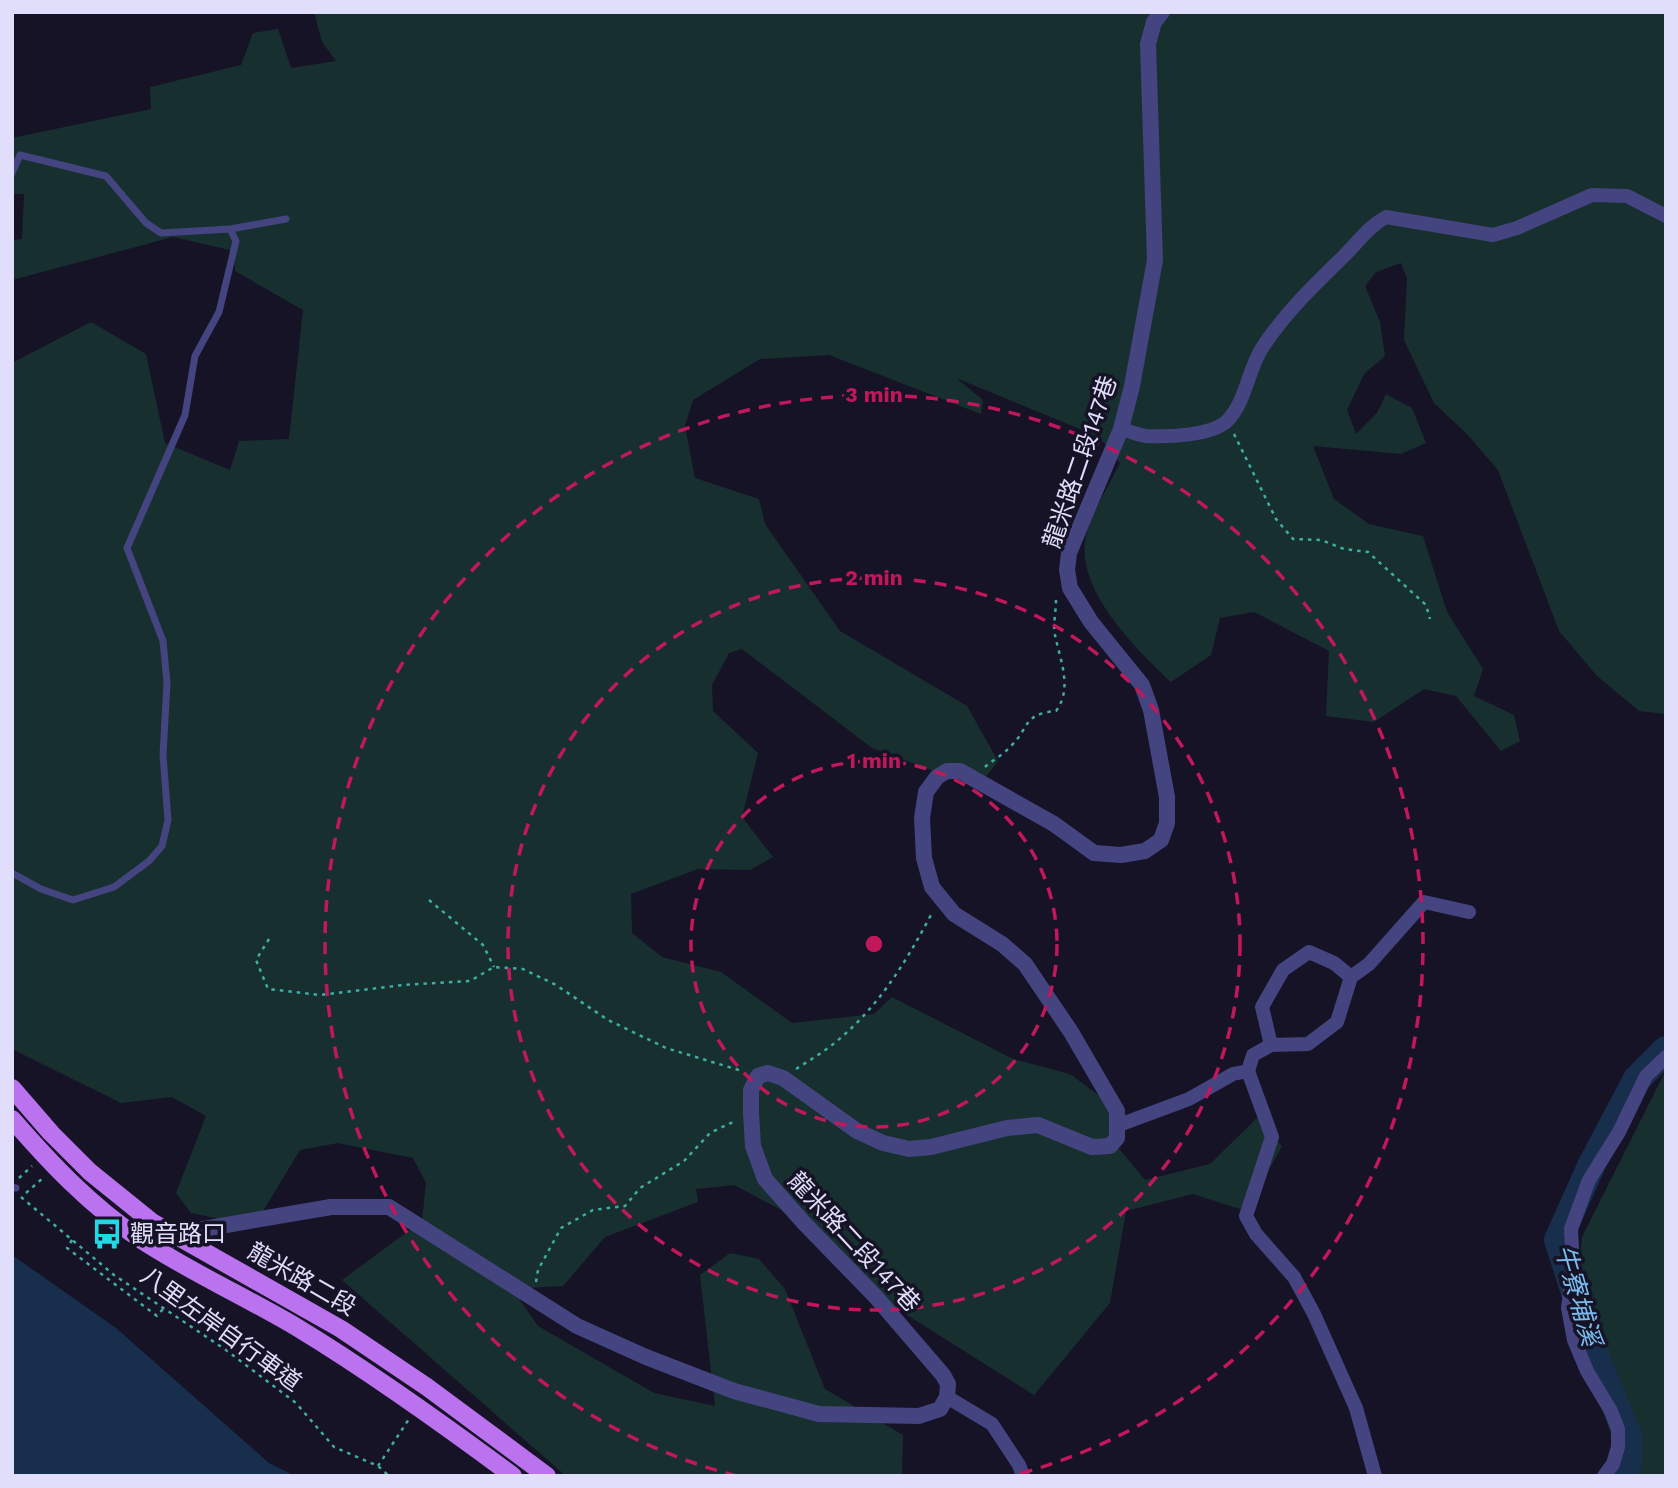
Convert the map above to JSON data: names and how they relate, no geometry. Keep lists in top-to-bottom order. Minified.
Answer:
{"streets":{"main road":["龍米路二段"],"street":["龍米路二段147巷"],"path":["八里左岸自行車道"]},"water":["牛寮埔溪"],"places":{"bus stop":["觀音路口"]},"rings":["3 min","2 min","1 min"]}
